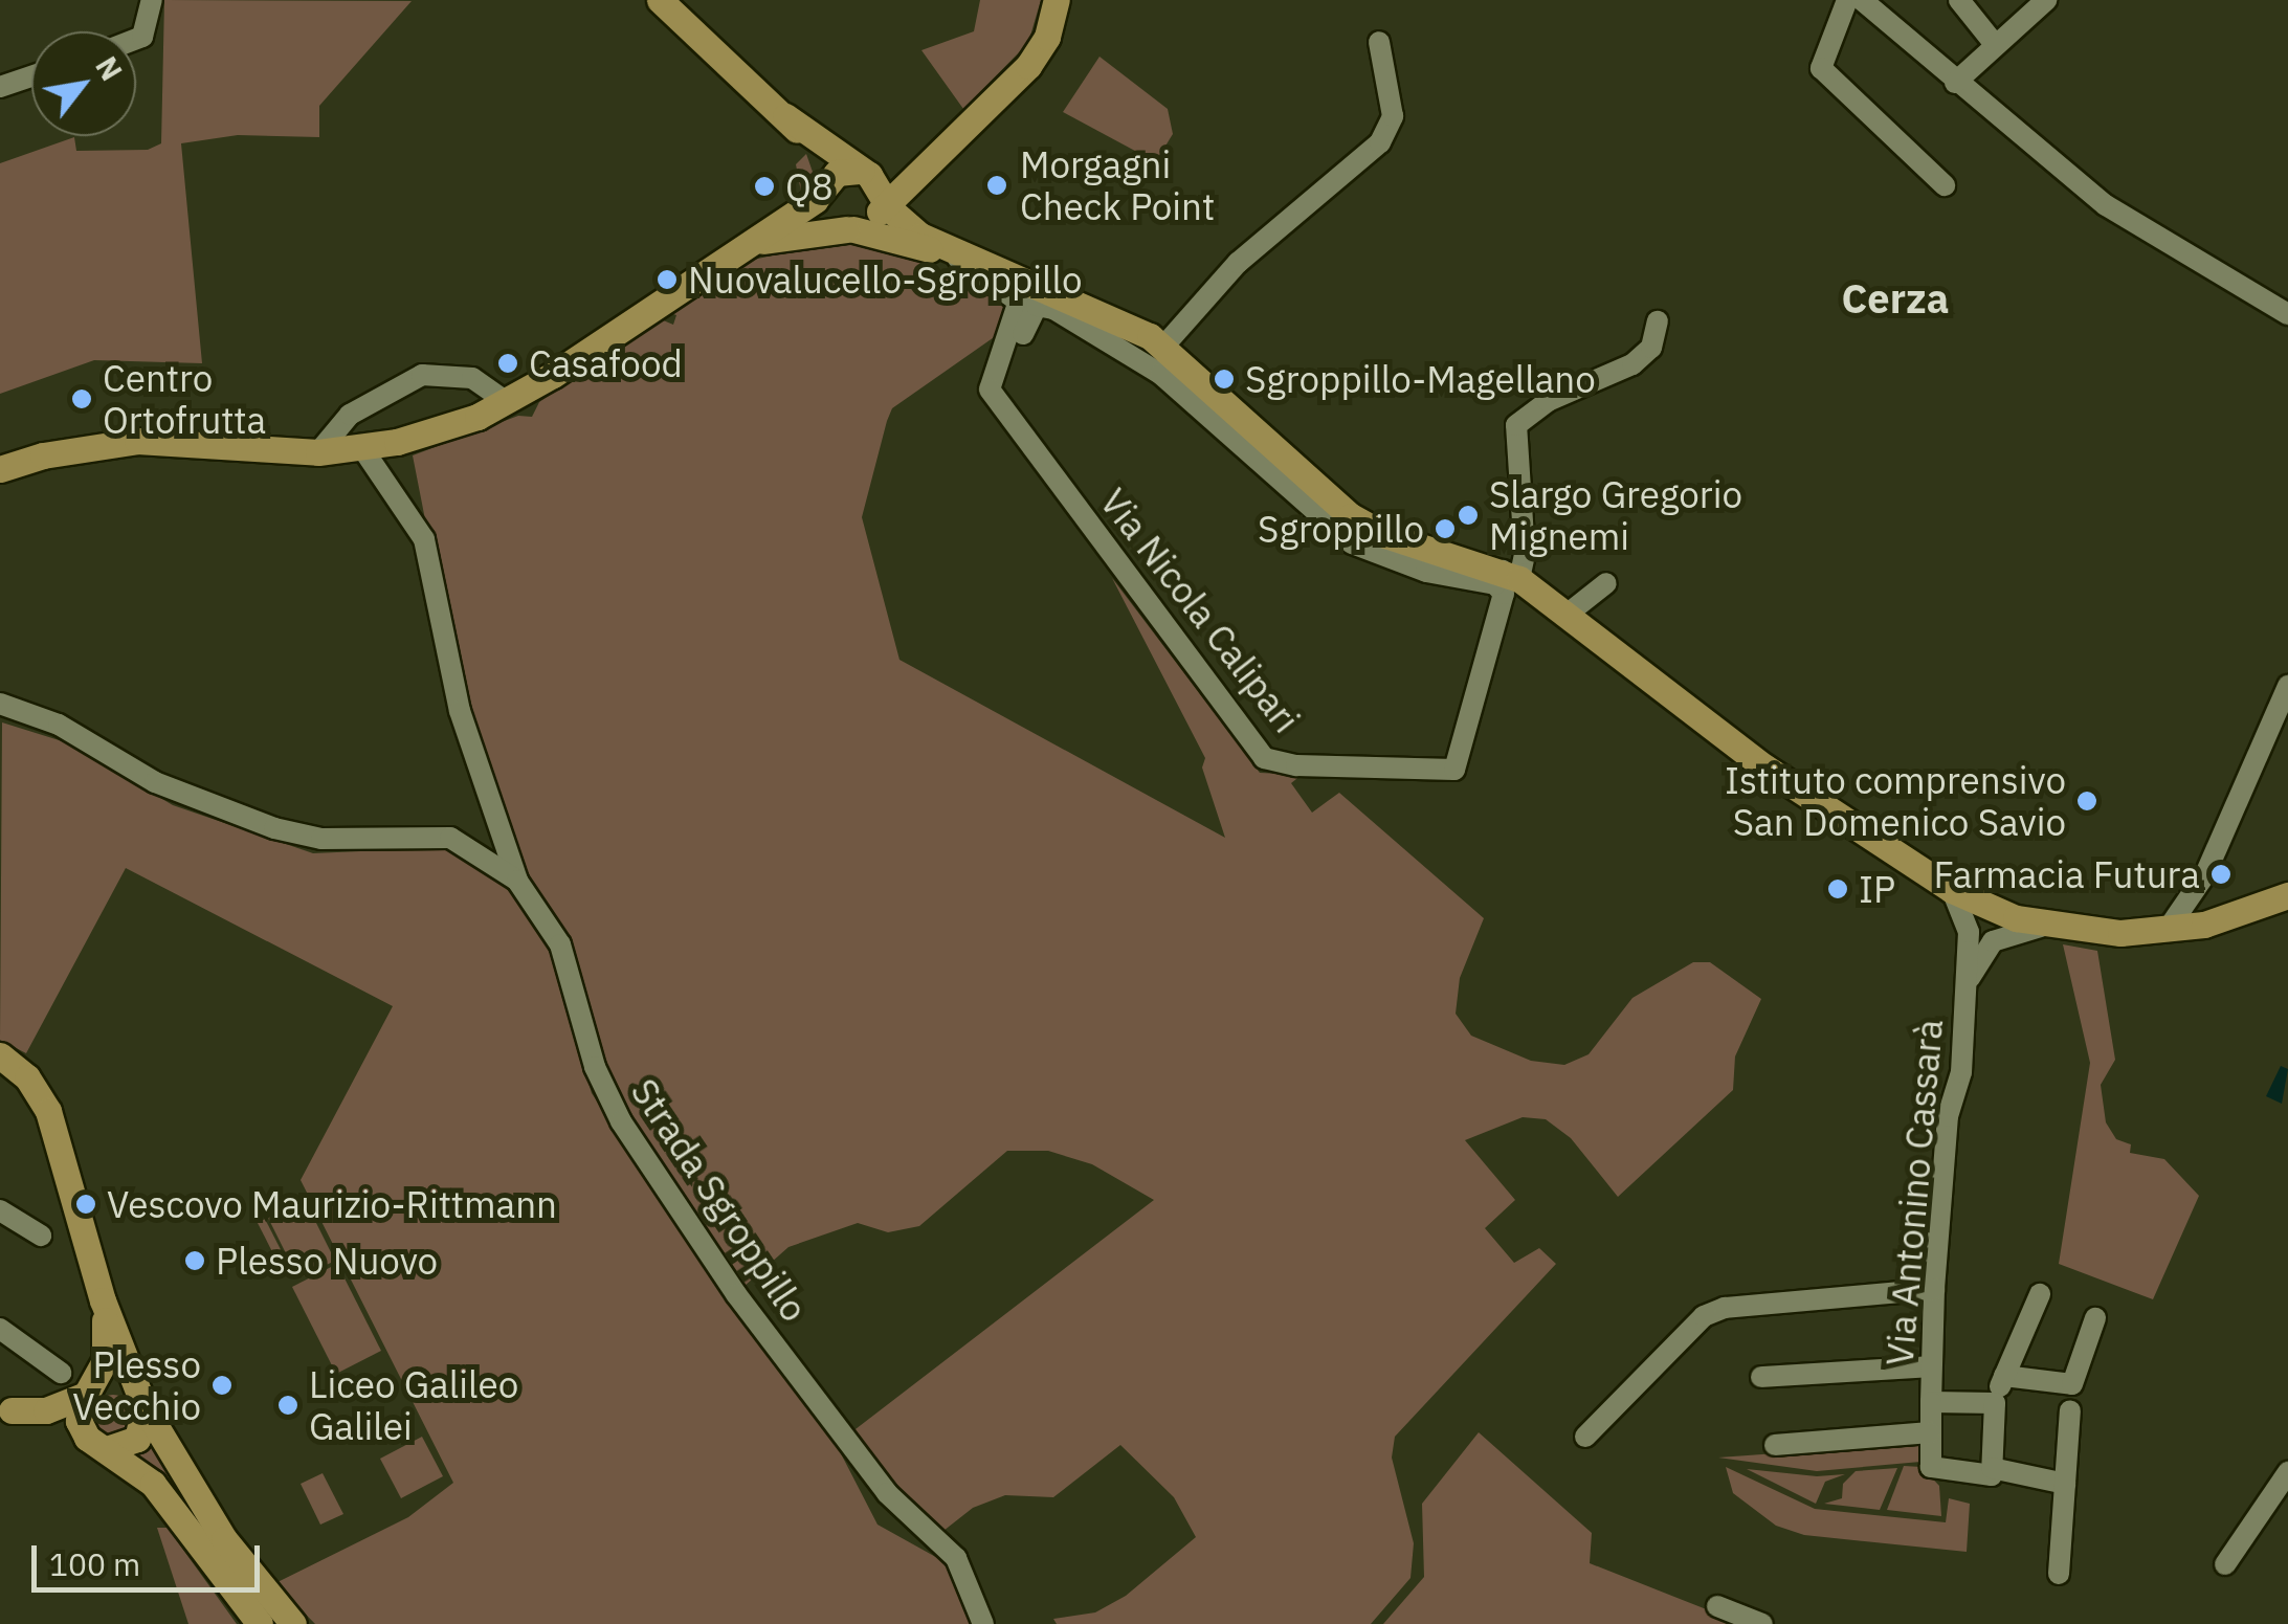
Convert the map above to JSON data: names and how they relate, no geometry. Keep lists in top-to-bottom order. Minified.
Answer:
{"streets":{"street":["Via Nicola Calipari","Via Antonino Cassarà","Strada Sgroppillo"]},"districts":["Cerza"],"places":["Morgagni Check Point","Q8","Nuovalucello-Sgroppillo","Casafood","Sgroppillo-Magellano","Centro Ortofrutta","Slargo Gregorio Mignemi","Sgroppillo","Istituto comprensivo San Domenico Savio","Farmacia Futura","IP","Vescovo Maurizio-Rittmann","Plesso Nuovo","Plesso Vecchio","Liceo Galileo Galilei"],"scale_bar":"100 m","north":"top right"}
